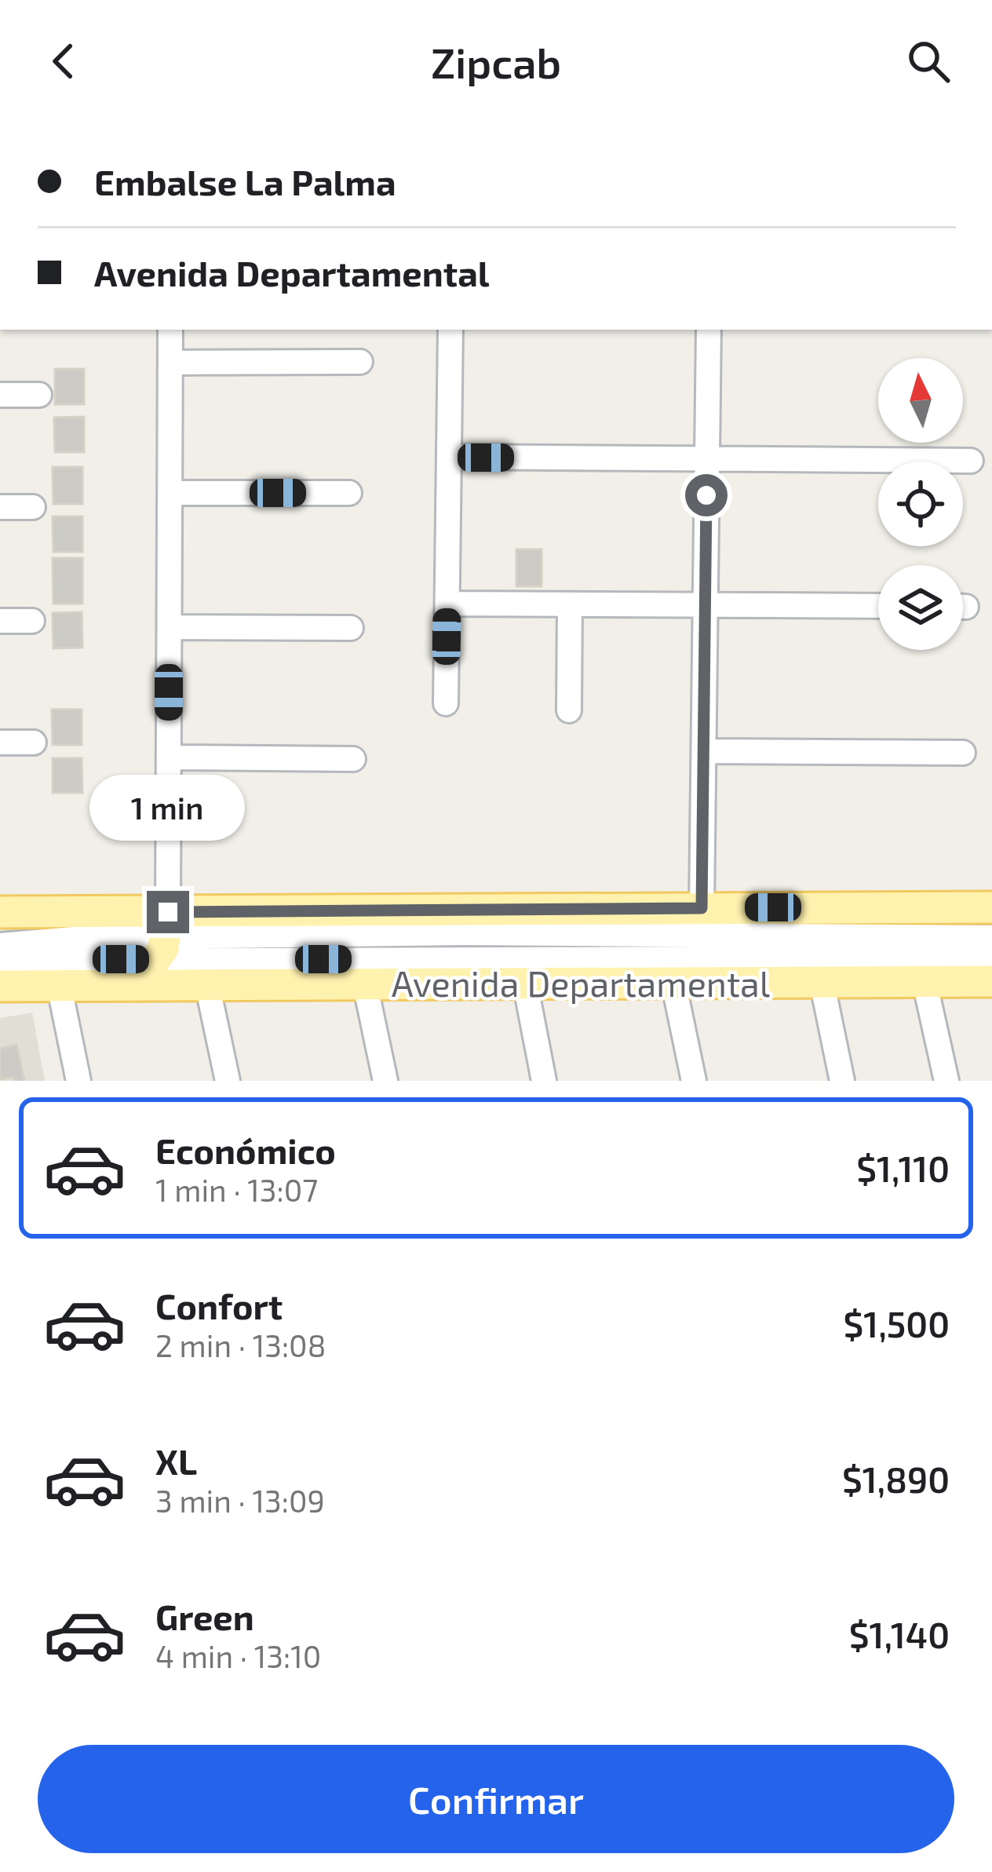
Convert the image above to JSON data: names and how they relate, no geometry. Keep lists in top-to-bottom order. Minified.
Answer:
{"streets":{"main road":["Avenida Departamental"]},"north":"top","page":{"header":"Zipcab","banner":["Embalse La Palma","Avenida Departamental"],"bubble":"1 min","list":[{"name":"Económico","note":"1 min · 13:07","value":"$1,110"},{"name":"Confort","note":"2 min · 13:08","value":"$1,500"},{"name":"XL","note":"3 min · 13:09","value":"$1,890"},{"name":"Green","note":"4 min · 13:10","value":"$1,140"}],"buttons":"Confirmar"}}
